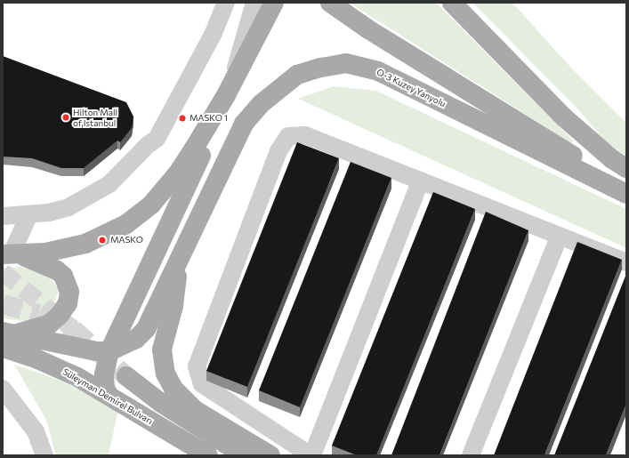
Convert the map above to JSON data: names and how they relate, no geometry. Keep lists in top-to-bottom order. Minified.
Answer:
{"streets":{"main road":["O-3 Kuzey Yanyolu","Süleyman Demirel Bulvarı"]},"places":["Hilton Mall of Istanbul","MASKO 1","MASKO"]}
